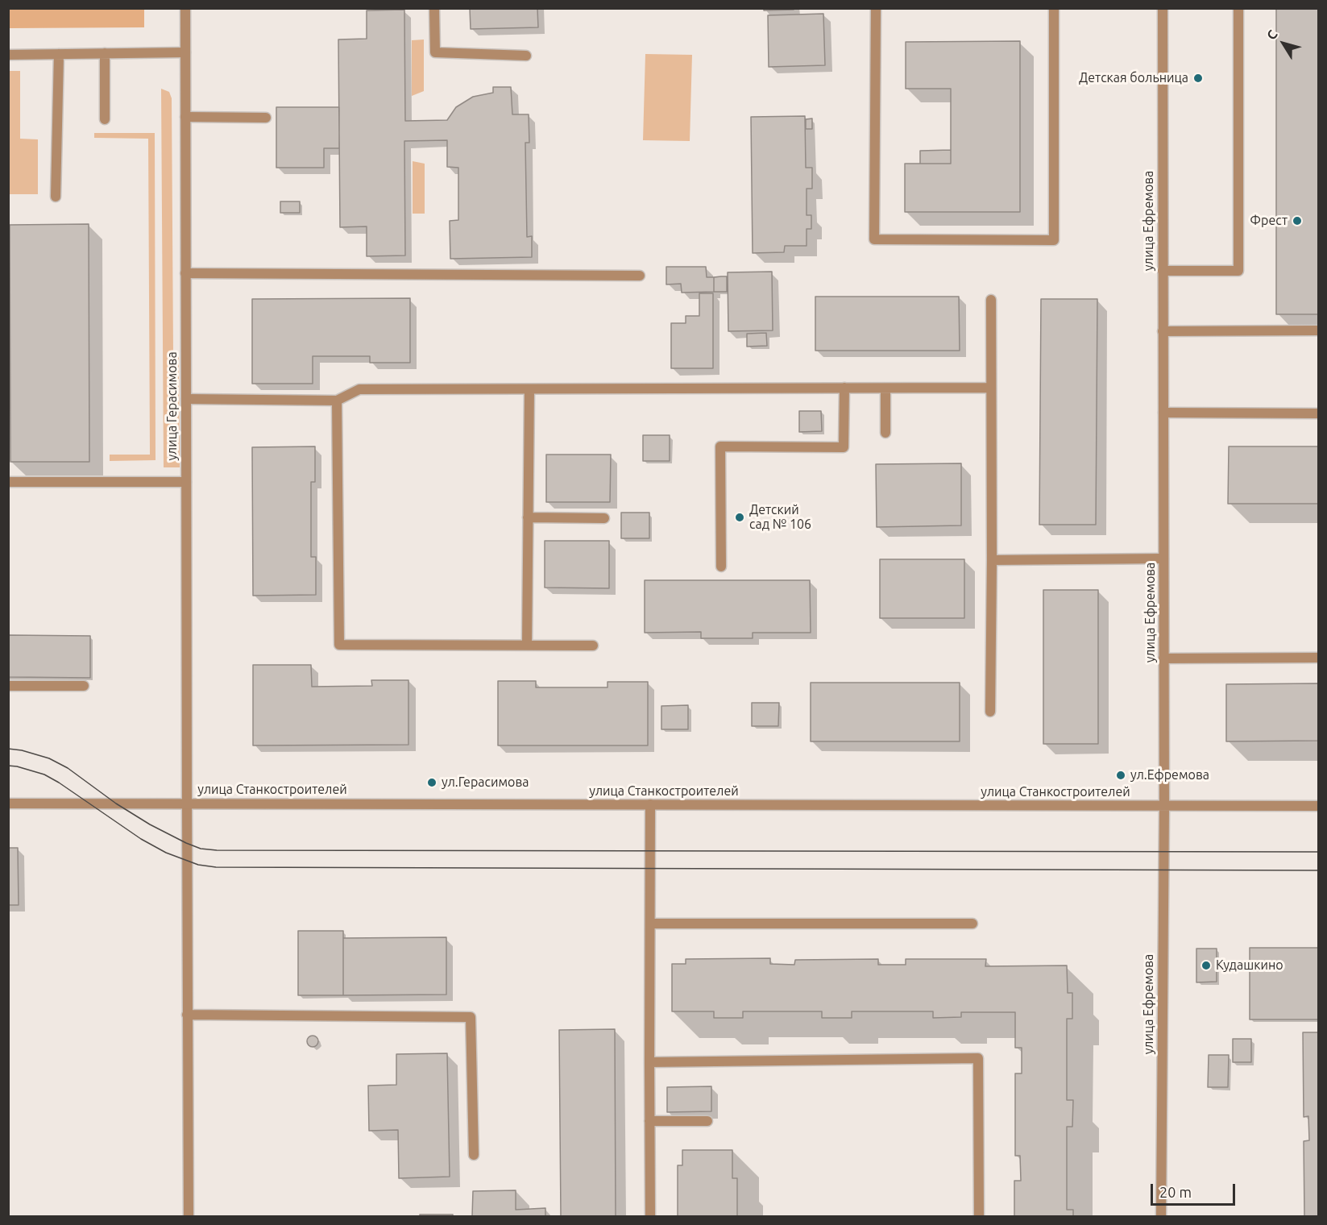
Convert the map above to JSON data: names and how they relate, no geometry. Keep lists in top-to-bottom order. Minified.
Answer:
{"streets":{"street":["улица Ефремова","улица Герасимова","улица Станкостроителей"]},"crossings":[["улица Ефремова","улица Станкостроителей"],["улица Герасимова","улица Станкостроителей"]],"places":["Детская больница","Фрест","Детский сад № 106","ул.Ефремова","ул.Герасимова","Кудашкино"],"scale_bar":"20 m","north":"top left"}
